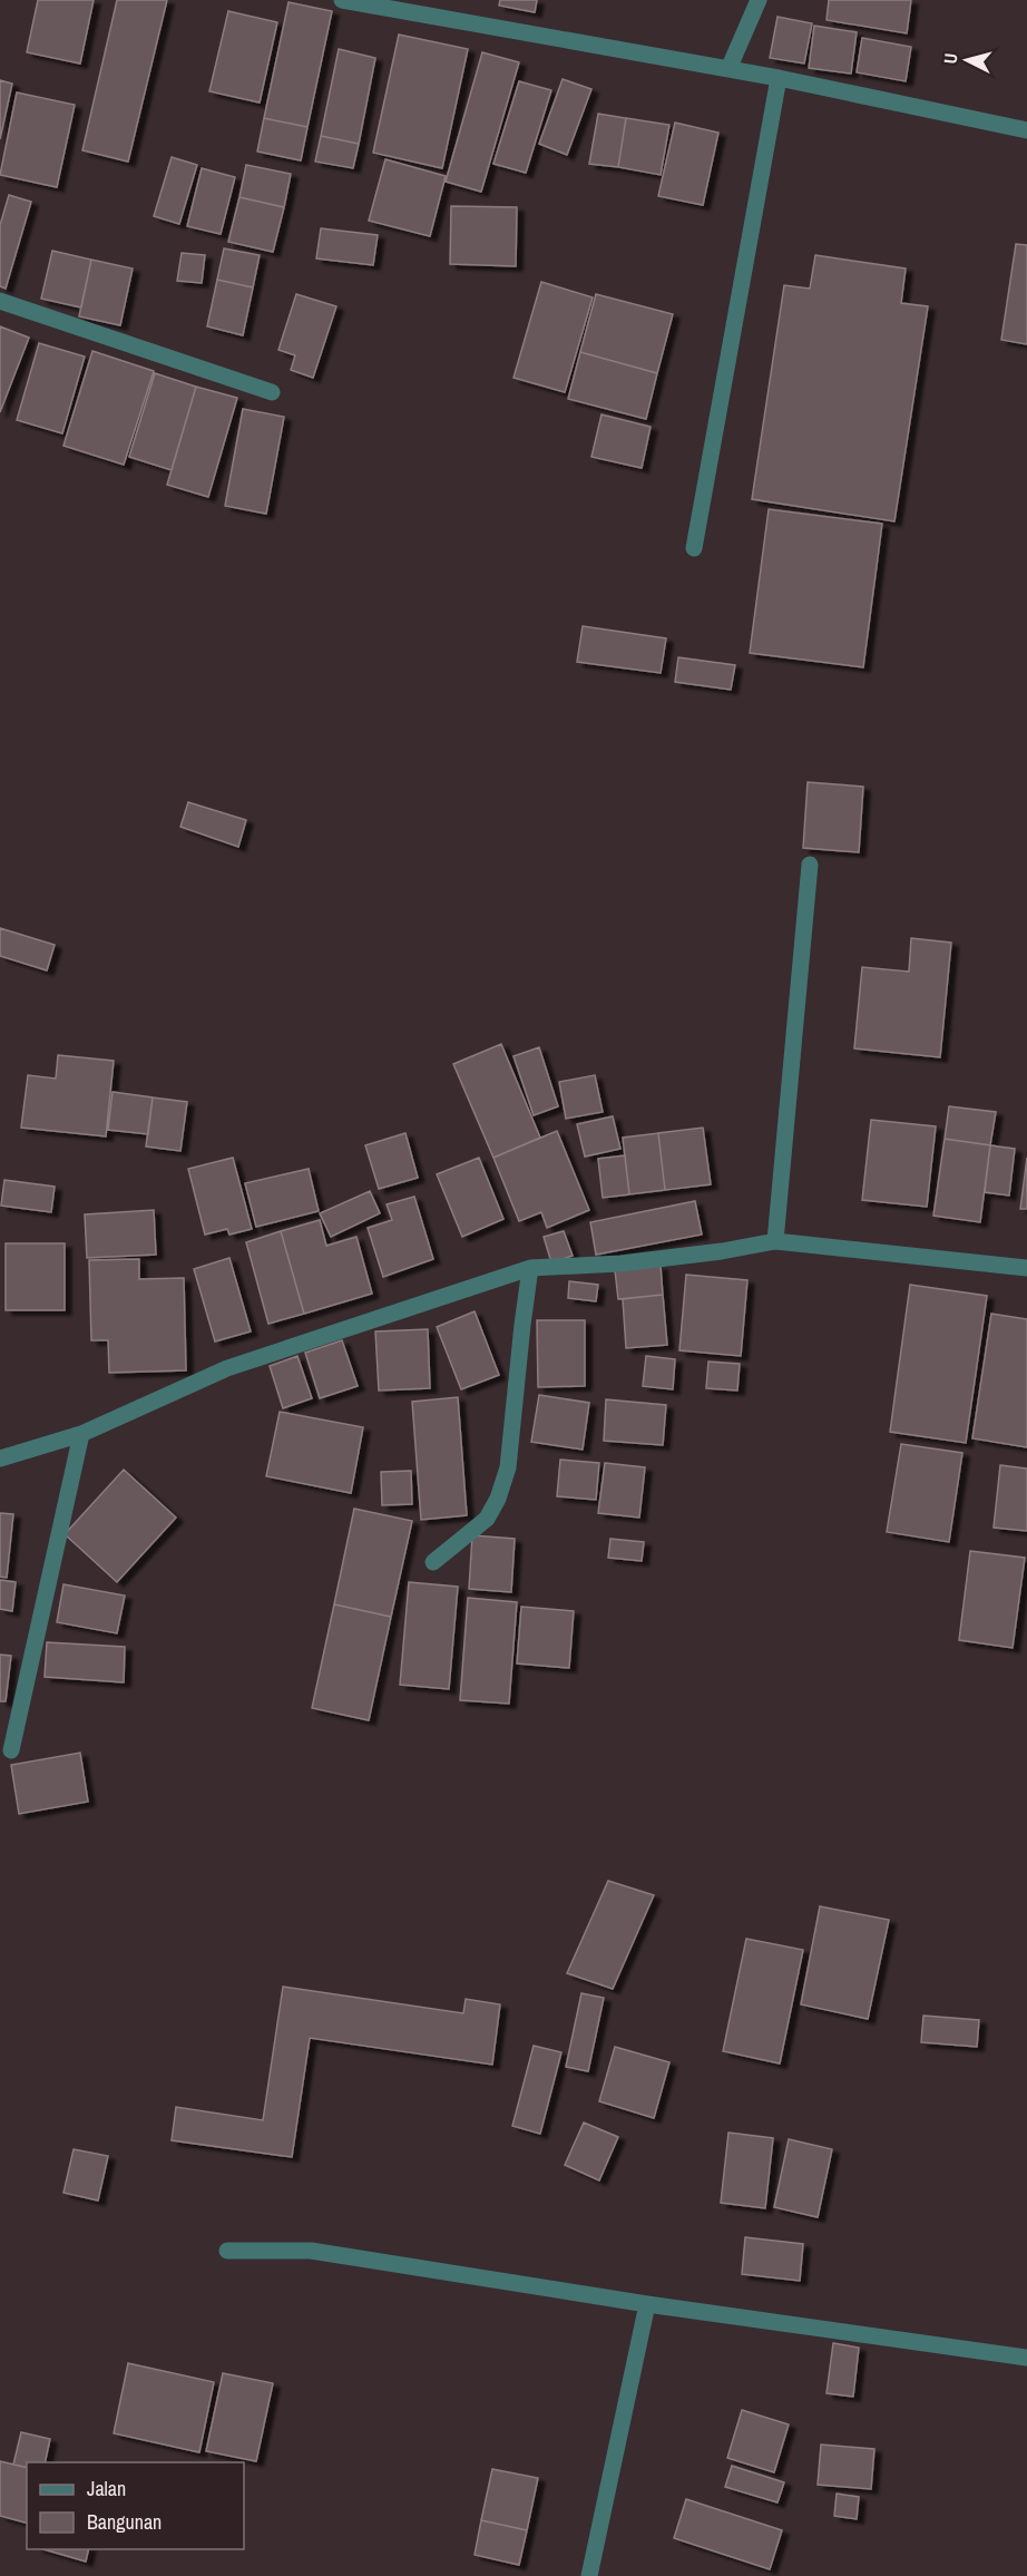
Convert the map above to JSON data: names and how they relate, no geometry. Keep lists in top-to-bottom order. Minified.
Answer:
{"legend":["Jalan","Bangunan"],"north":"left"}
